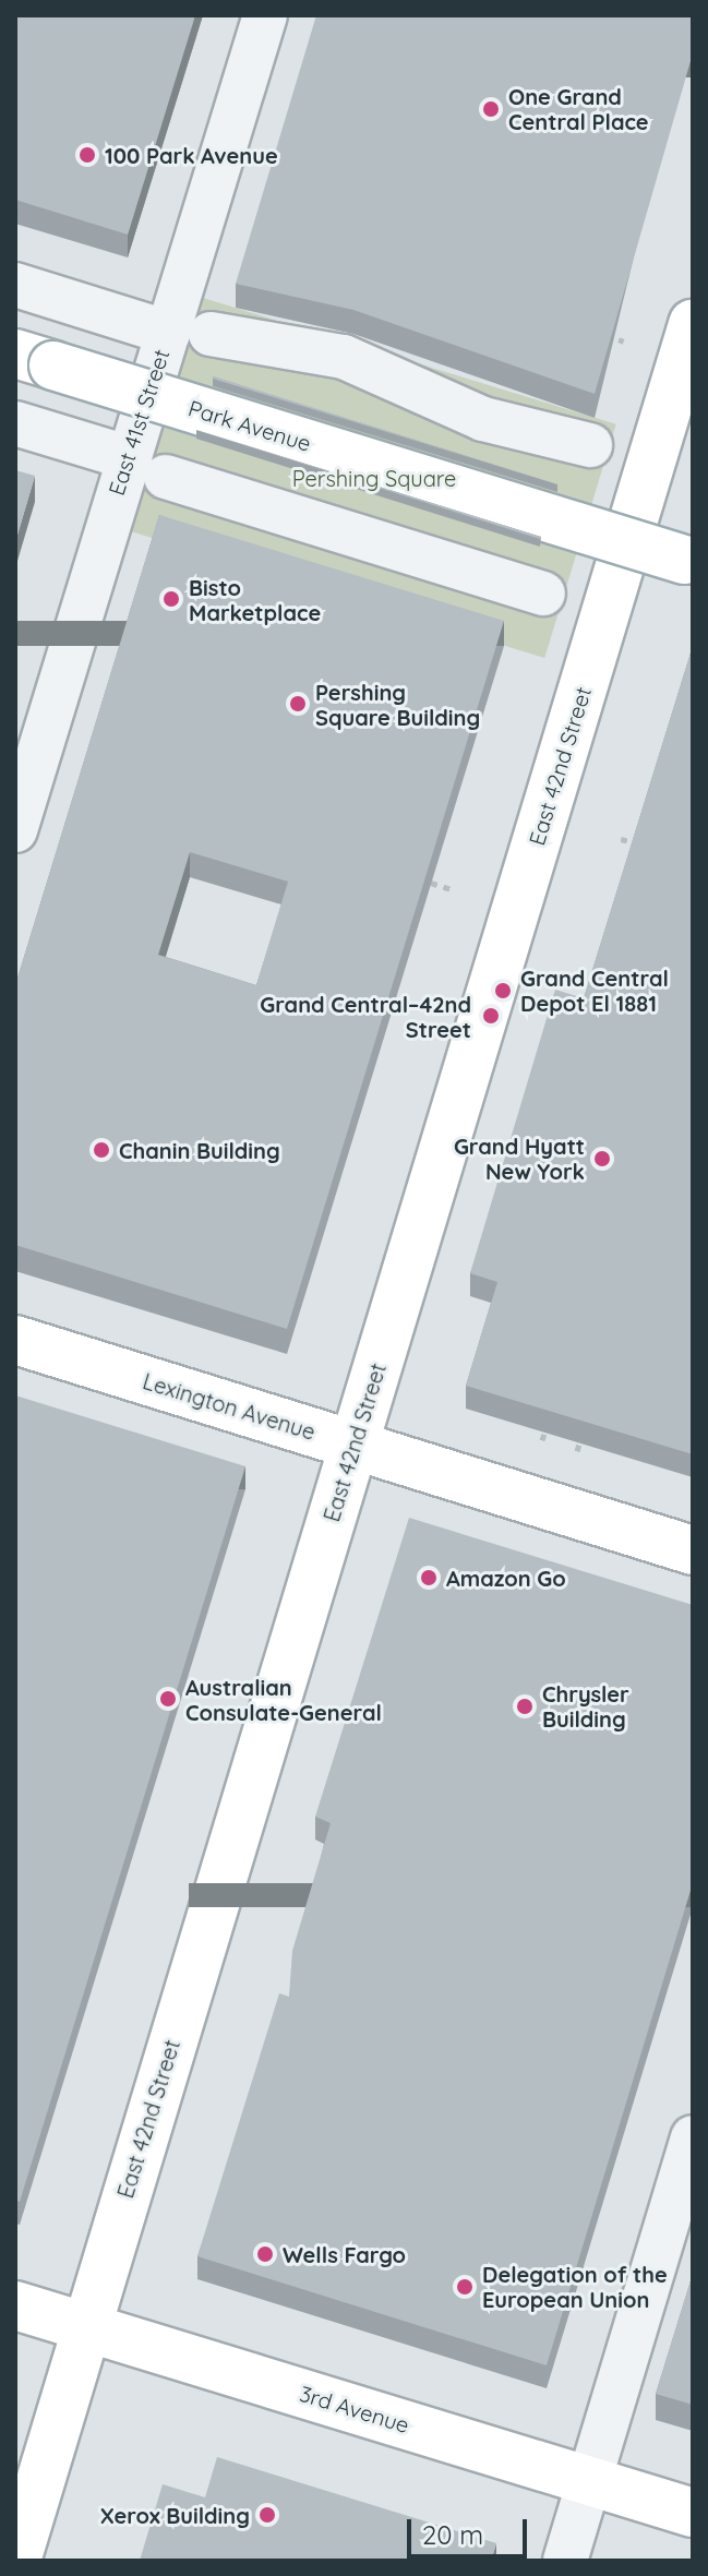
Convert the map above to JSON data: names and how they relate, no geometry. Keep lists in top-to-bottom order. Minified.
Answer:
{"streets":{"main road":["Park Avenue","East 42nd Street","Lexington Avenue","3rd Avenue"],"street":["East 41st Street"]},"crossings":[["East 42nd Street","Lexington Avenue"],["East 42nd Street","3rd Avenue"]],"parks":["Pershing Square"],"places":["One Grand Central Place","100 Park Avenue","Bisto Marketplace","Pershing Square Building","Grand Central Depot El 1881","Grand Central–42nd Street","Chanin Building","Grand Hyatt New York","Amazon Go","Australian Consulate-General","Chrysler Building","Wells Fargo","Delegation of the European Union","Xerox Building"],"scale_bar":"20 m"}
